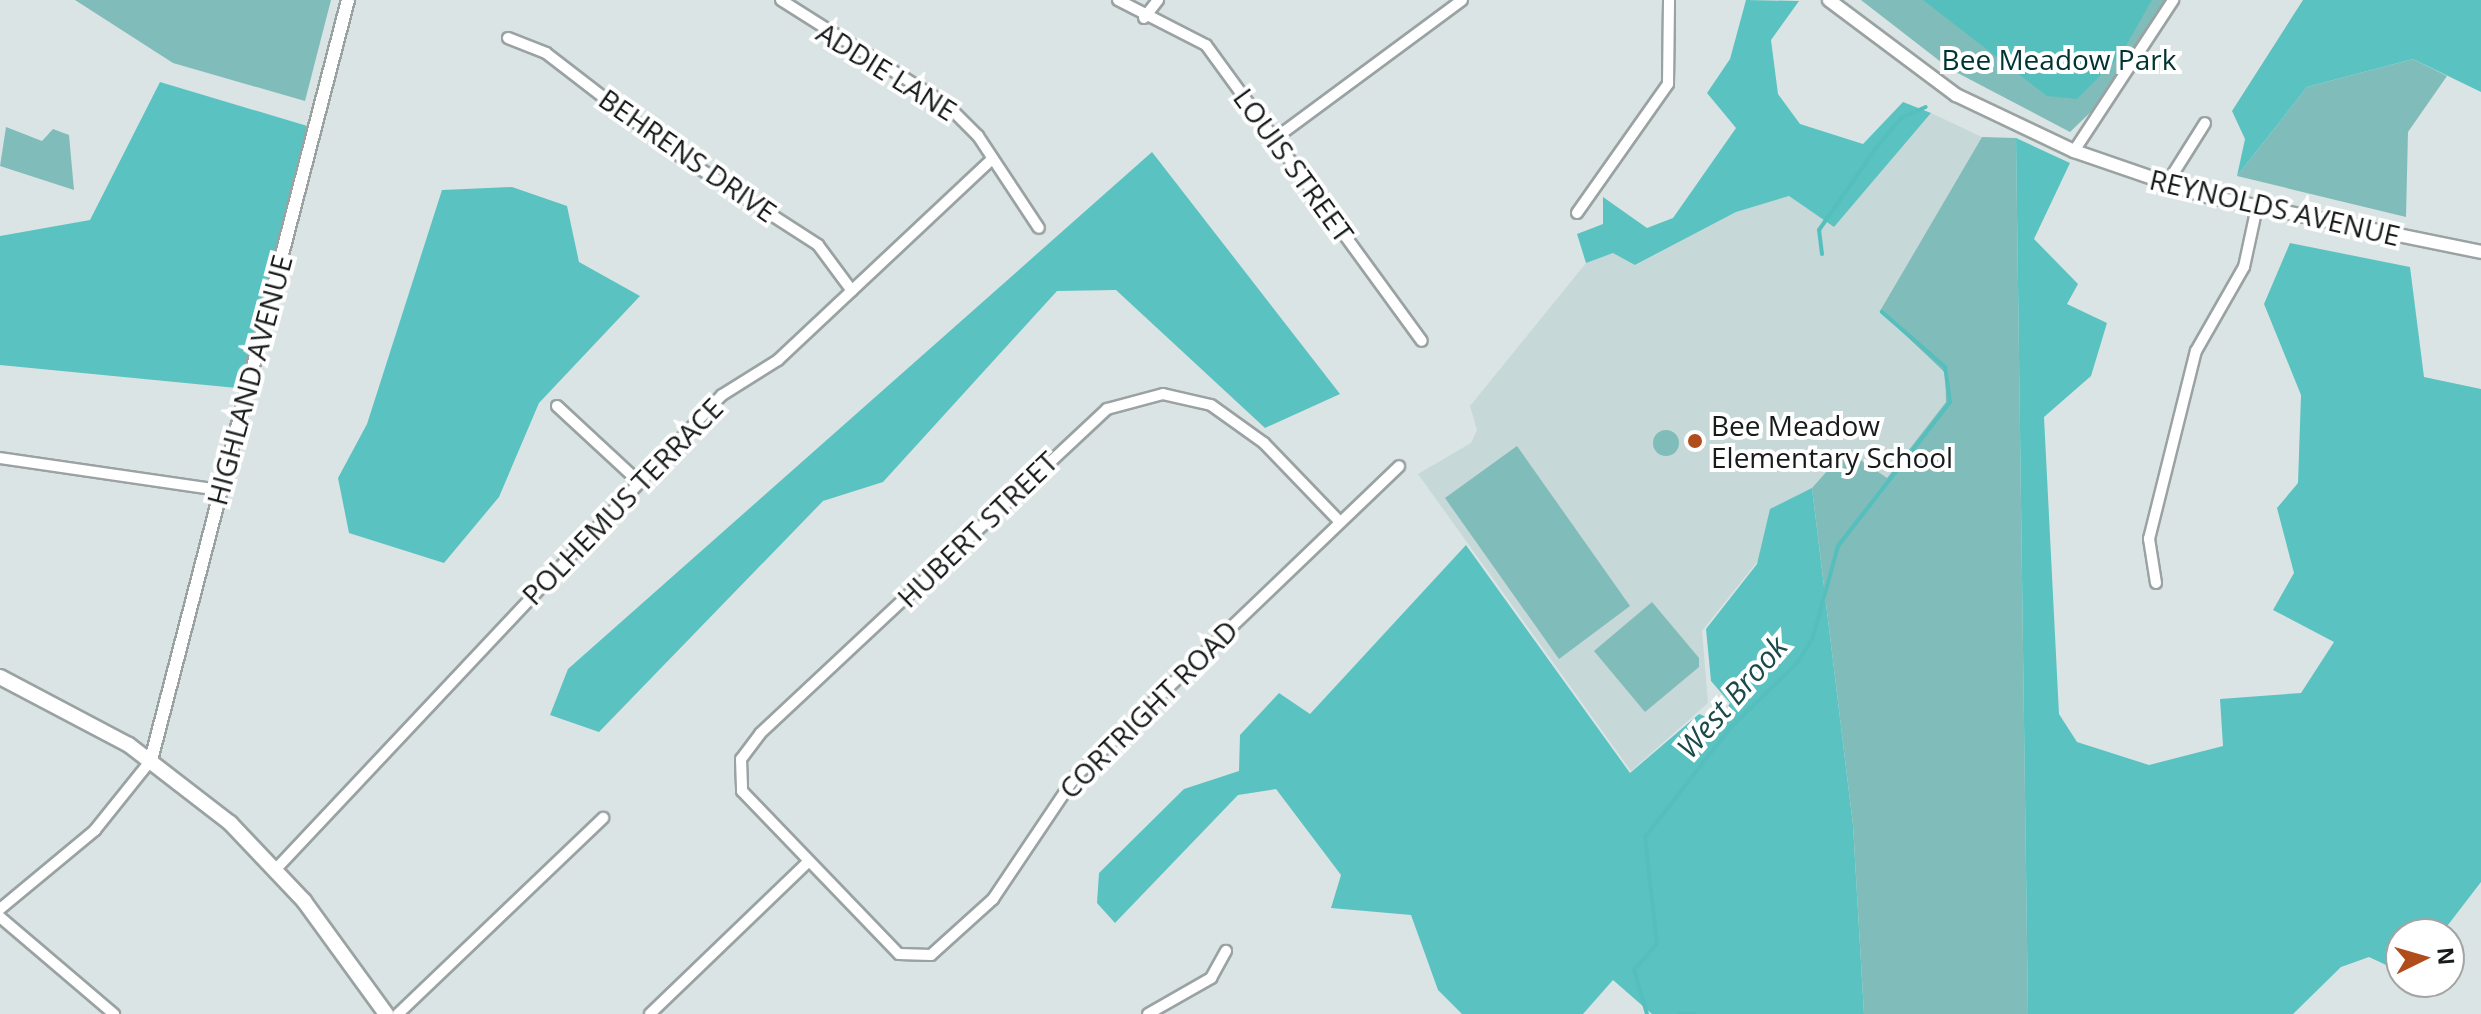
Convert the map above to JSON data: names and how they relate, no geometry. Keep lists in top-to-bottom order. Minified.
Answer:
{"streets":{"street":["ADDIE LANE","BEHRENS DRIVE","LOUIS STREET","REYNOLDS AVENUE","HIGHLAND AVENUE","POLHEMUS TERRACE","HUBERT STREET","CORTRIGHT ROAD"]},"crossings":[["ADDIE LANE","POLHEMUS TERRACE"],["BEHRENS DRIVE","POLHEMUS TERRACE"],["HUBERT STREET","CORTRIGHT ROAD"]],"water":["West Brook"],"parks":["Bee Meadow Park"],"places":["Bee Meadow Elementary School"],"north":"right"}
